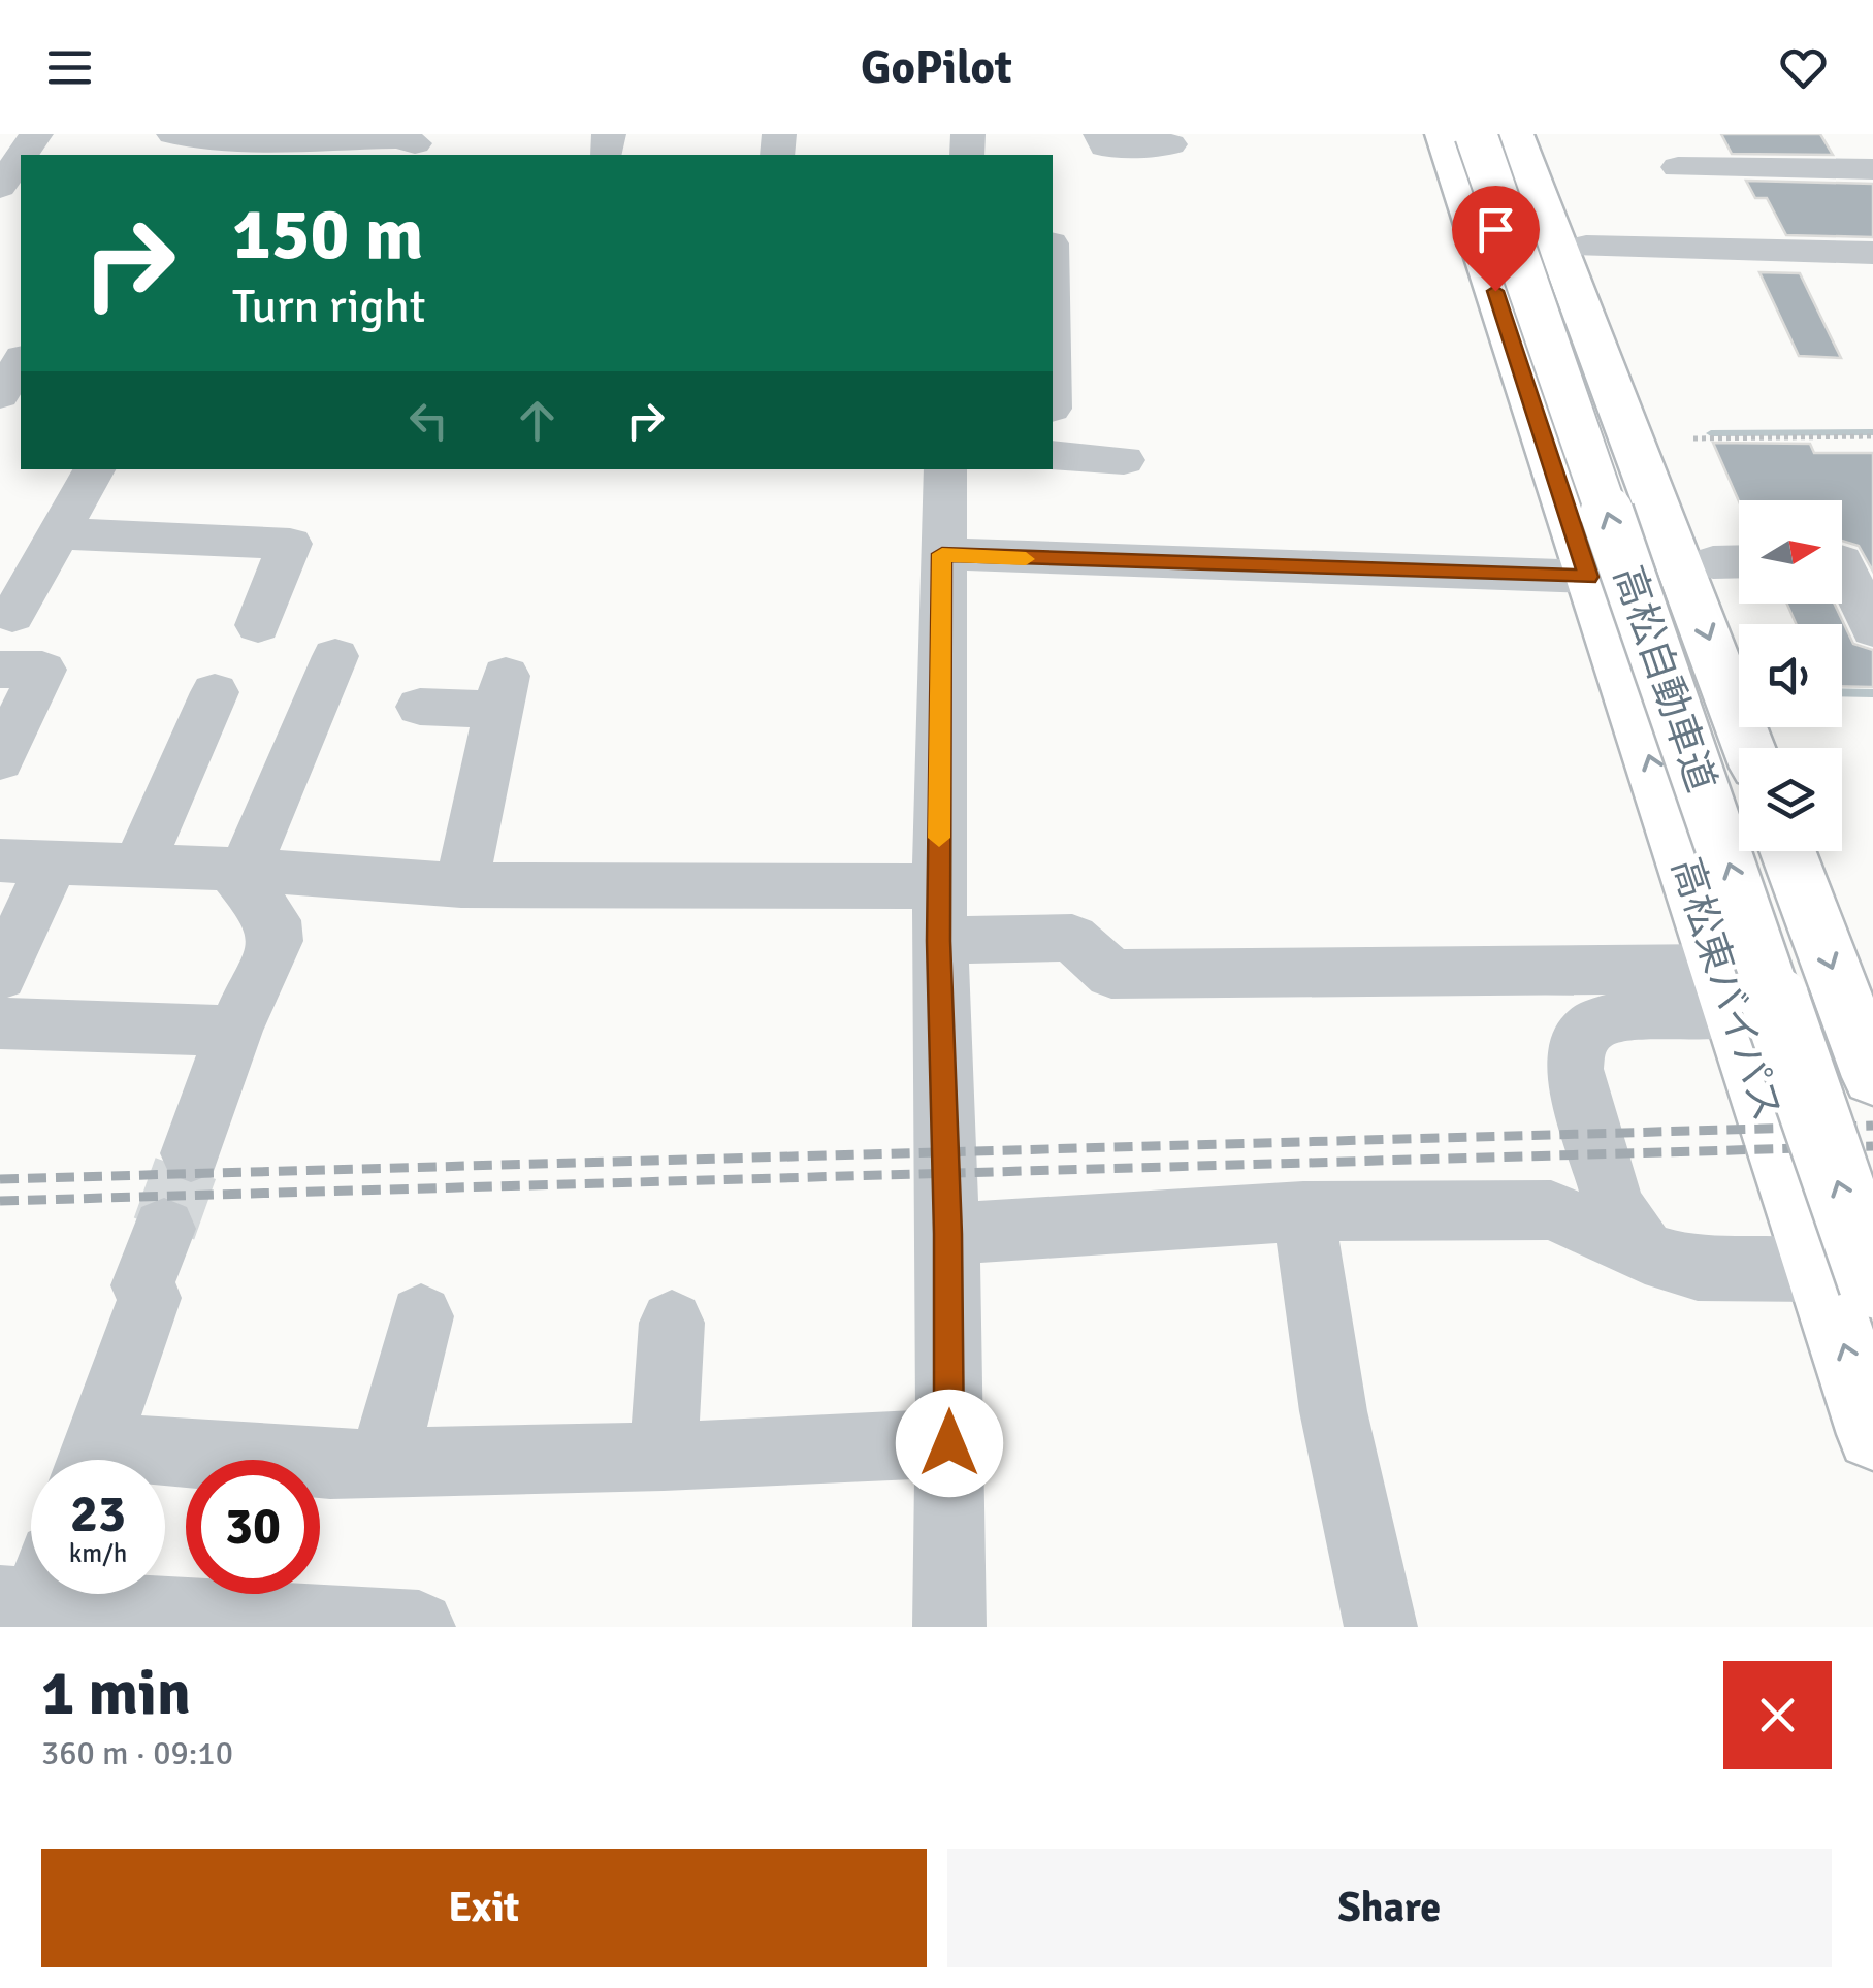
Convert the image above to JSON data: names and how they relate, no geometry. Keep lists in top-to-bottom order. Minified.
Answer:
{"streets":{"highway":["高松自動車道","高松東バイパス"]},"crossings":[["高松自動車道","高松東バイパス"]],"north":"right","page":{"header":"GoPilot","turn":["150 m","Turn right"],"speed":"23 km/h","limit":"30","heading":["1 min","360 m · 09:10"],"buttons":["Exit","Share"]}}
